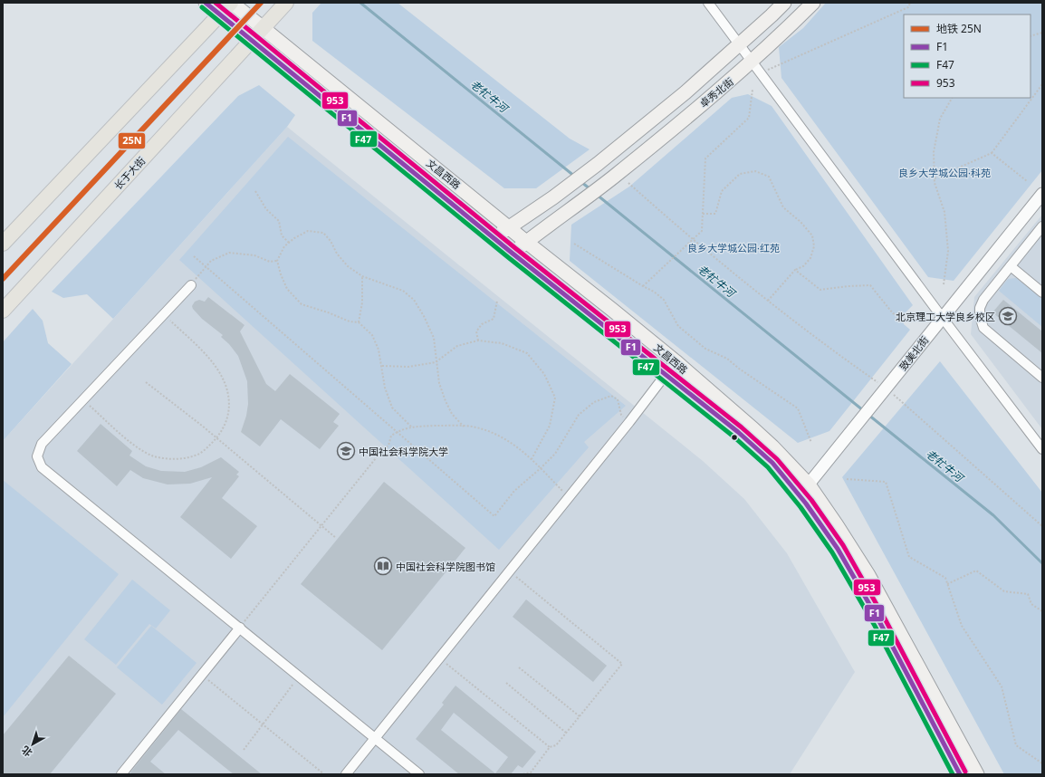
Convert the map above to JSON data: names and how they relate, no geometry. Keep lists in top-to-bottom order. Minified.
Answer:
{"streets":{"main road":["卓秀北街","长于大街","文昌西路"],"street":["致美北街"]},"crossings":[["卓秀北街","文昌西路"],["长于大街","文昌西路"],["文昌西路","致美北街"]],"water":["老牤牛河"],"parks":["良乡大学城公园·科苑","良乡大学城公园·红苑"],"places":{"school or university":["北京理工大学良乡校区","中国社会科学院大学"],"library":["中国社会科学院图书馆"]},"lines":["metro line 25N","transit line F1","transit line 953","transit line F47"],"legend":["地铁 25N","F1","F47","953"],"north":"bottom left"}
